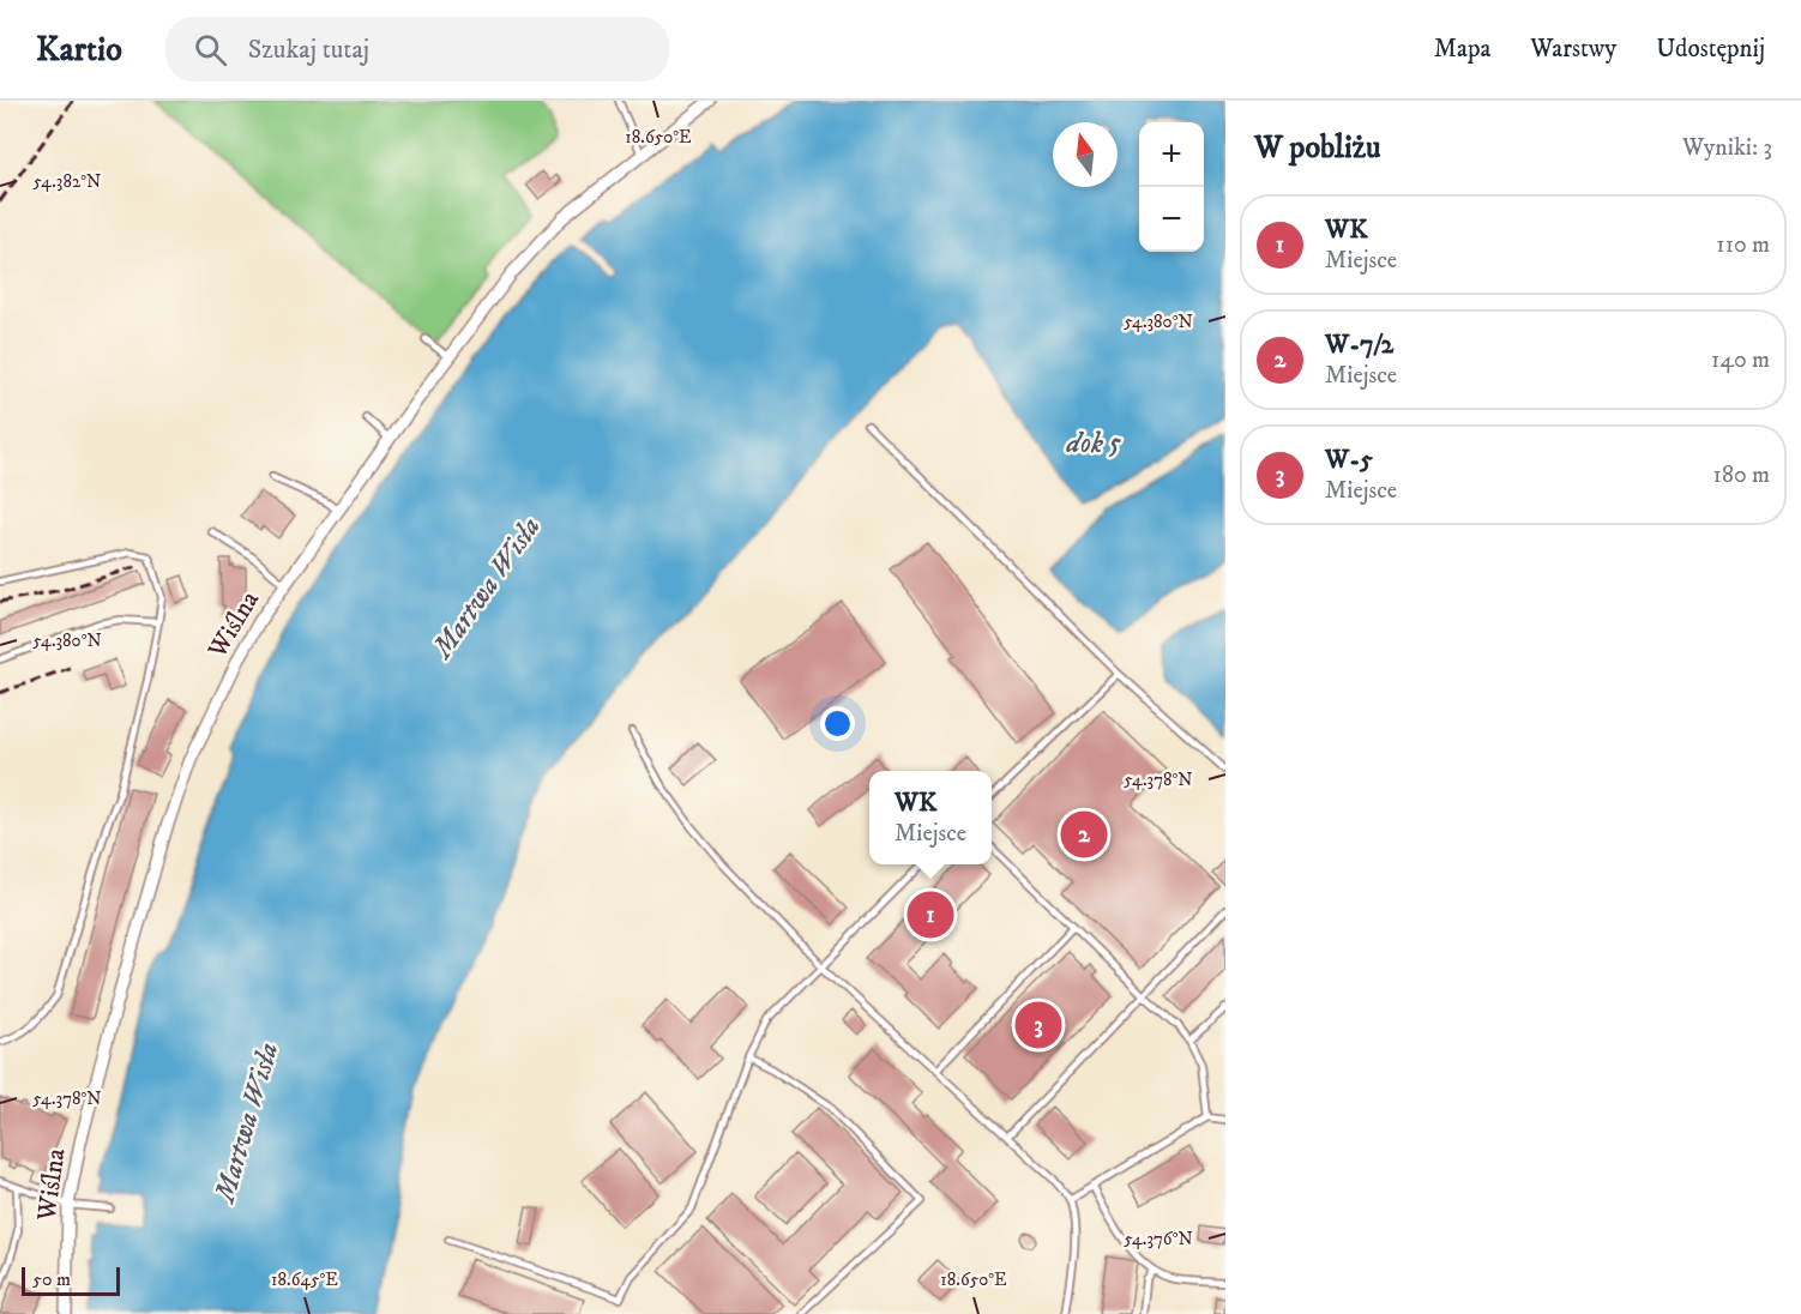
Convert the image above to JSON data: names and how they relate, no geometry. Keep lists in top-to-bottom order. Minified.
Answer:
{"streets":{"street":["Wiślna"]},"water":["dok 5","Martwa Wisła"],"scale_bar":"50 m","north":"top","page":{"header":"Kartio","search":"Szukaj tutaj","nav":["Mapa","Warstwy","Udostępnij"],"heading":["W pobliżu","Wyniki: 3"],"map_buttons":["+","−"],"list":[{"mark":"1","name":"WK","note":"Miejsce","value":"110 m"},{"mark":"2","name":"W-7/2","note":"Miejsce","value":"140 m"},{"mark":"3","name":"W-5","note":"Miejsce","value":"180 m"}],"popup":["WK","Miejsce"],"pins":["2","1","3"],"scale":"50 m"},"coordinates":["18.650°E","54.382°N","54.380°N","54.378°N","54.376°N","18.645°E"]}
